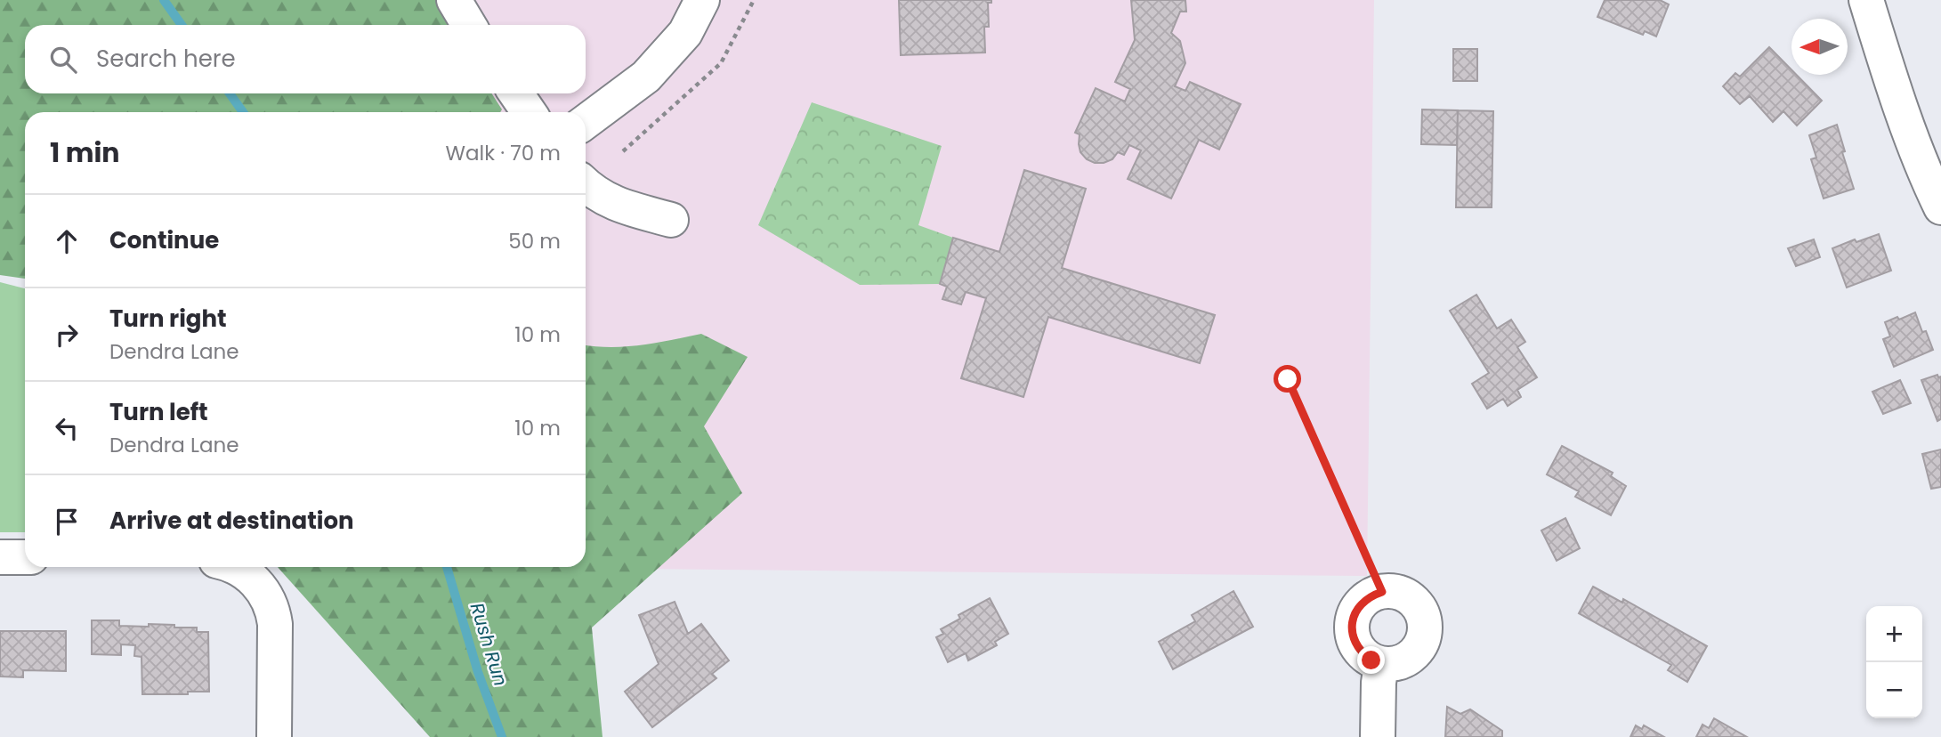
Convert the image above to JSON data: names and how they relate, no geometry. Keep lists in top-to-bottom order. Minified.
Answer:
{"water":["Rush Run"],"north":"left","page":{"search":"Search here","heading":["1 min","Walk · 70 m"],"list":[["Continue","50 m"],["Turn right","Dendra Lane","10 m"],["Turn left","Dendra Lane","10 m"],"Arrive at destination"],"map_buttons":["+","−"]}}
